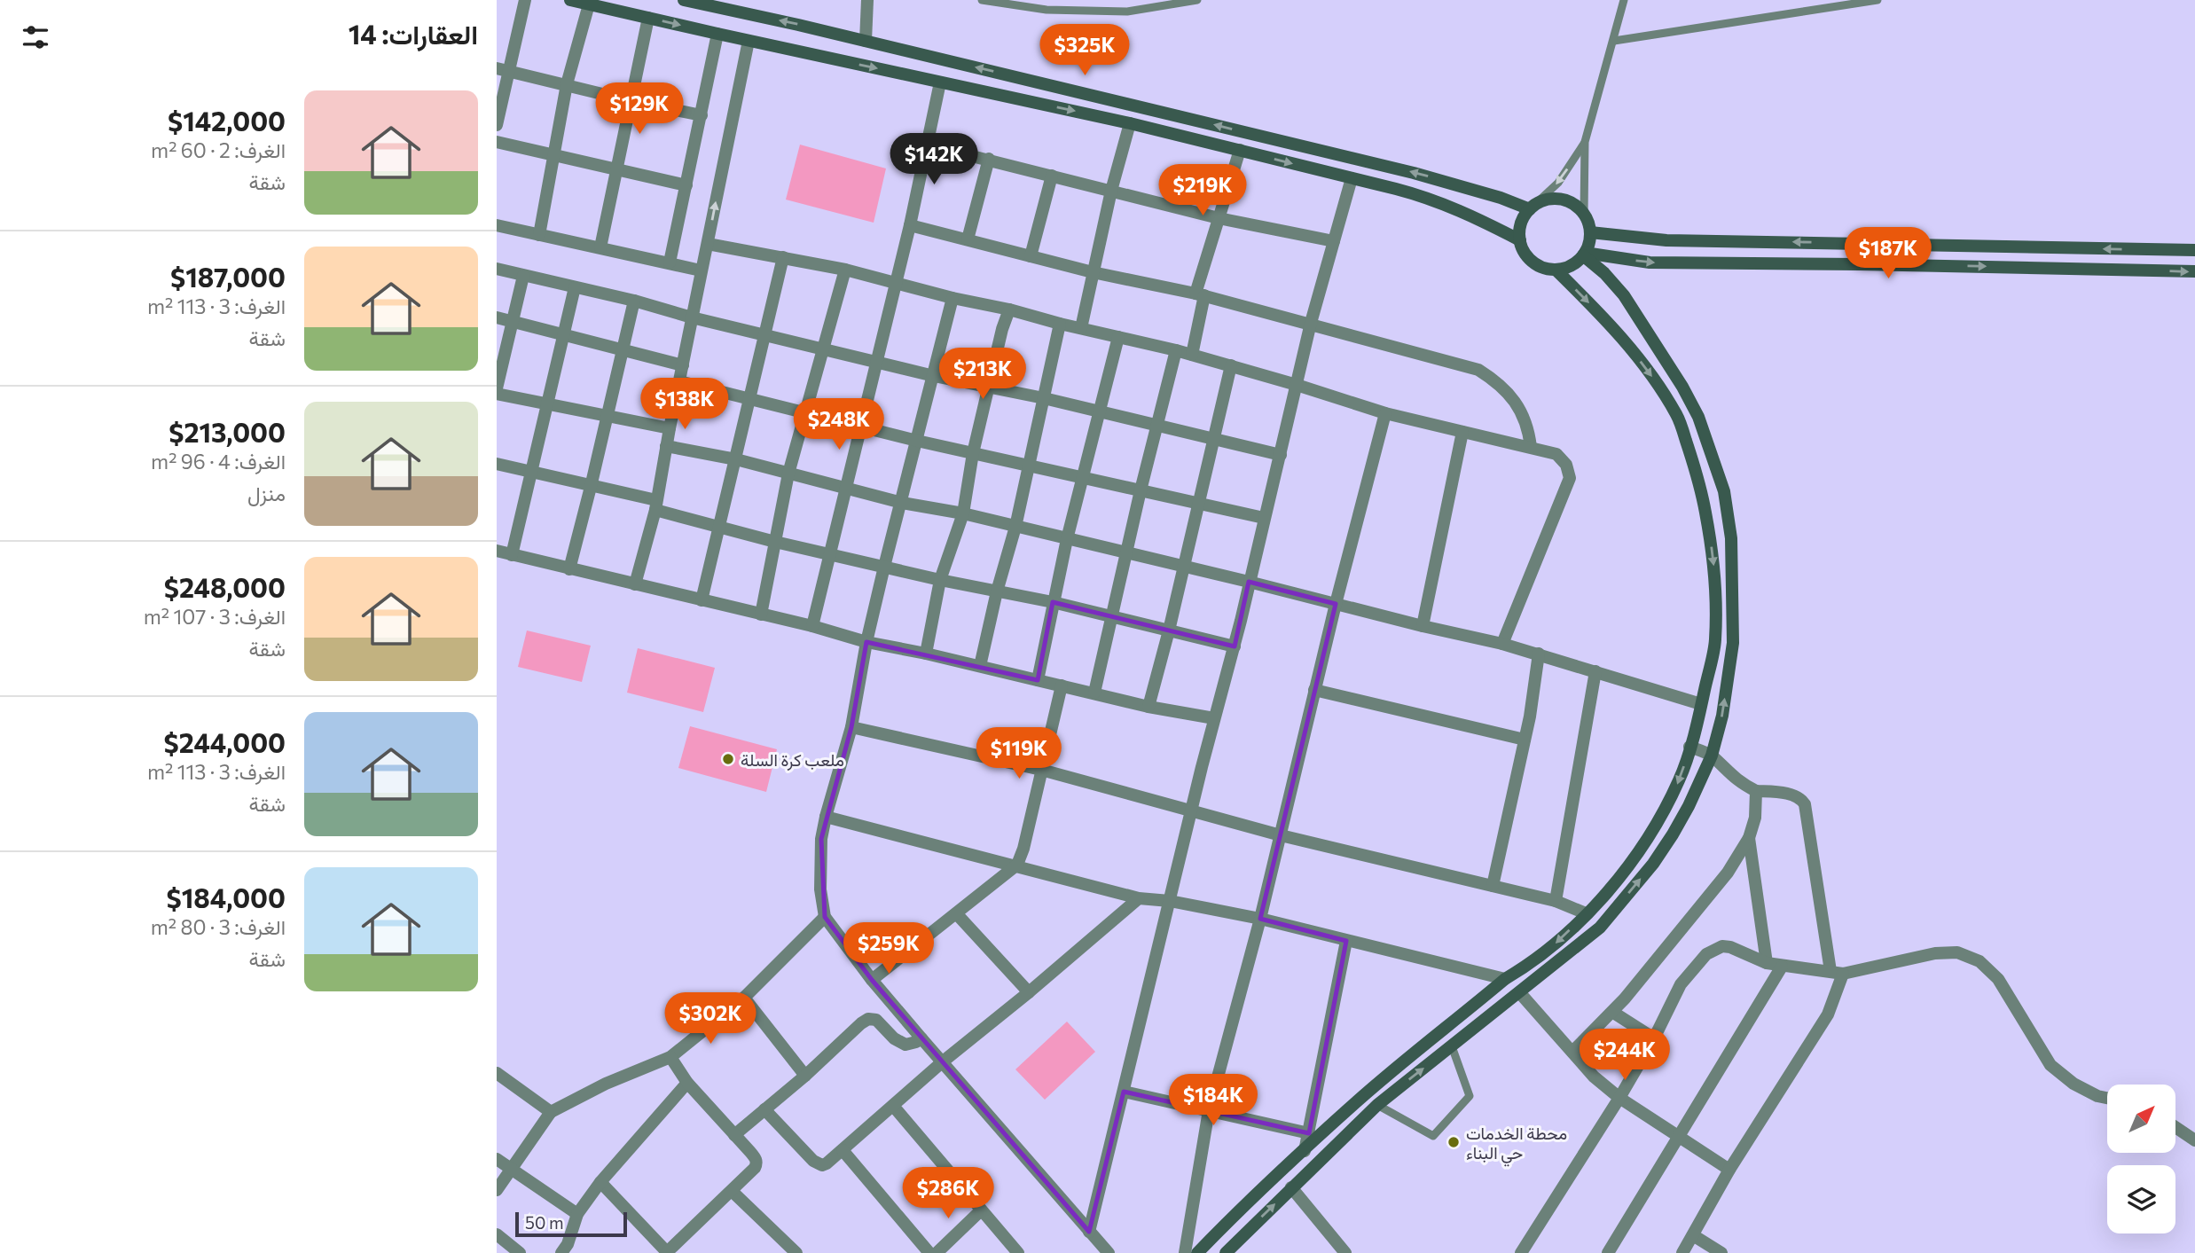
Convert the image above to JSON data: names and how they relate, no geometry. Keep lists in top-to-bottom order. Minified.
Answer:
{"places":["ملعب كرة السلة","محطة الخدمات حي البناء"],"scale_bar":"50 m","north":"top right","page":{"heading":"العقارات: 14","price":["$325K","$129K","$142K","$219K","$187K","$213K","$138K","$248K","$119K","$259K","$302K","$244K","$184K","$286K"],"list":[{"name":"$142,000","note":"الغرف: 2 · 60 m² · شقة"},{"name":"$187,000","note":"الغرف: 3 · 113 m² · شقة"},{"name":"$213,000","note":"الغرف: 4 · 96 m² · منزل"},{"name":"$248,000","note":"الغرف: 3 · 107 m² · شقة"},{"name":"$244,000","note":"الغرف: 3 · 113 m² · شقة"},{"name":"$184,000","note":"الغرف: 3 · 80 m² · شقة"}],"scale":"50 m"}}
